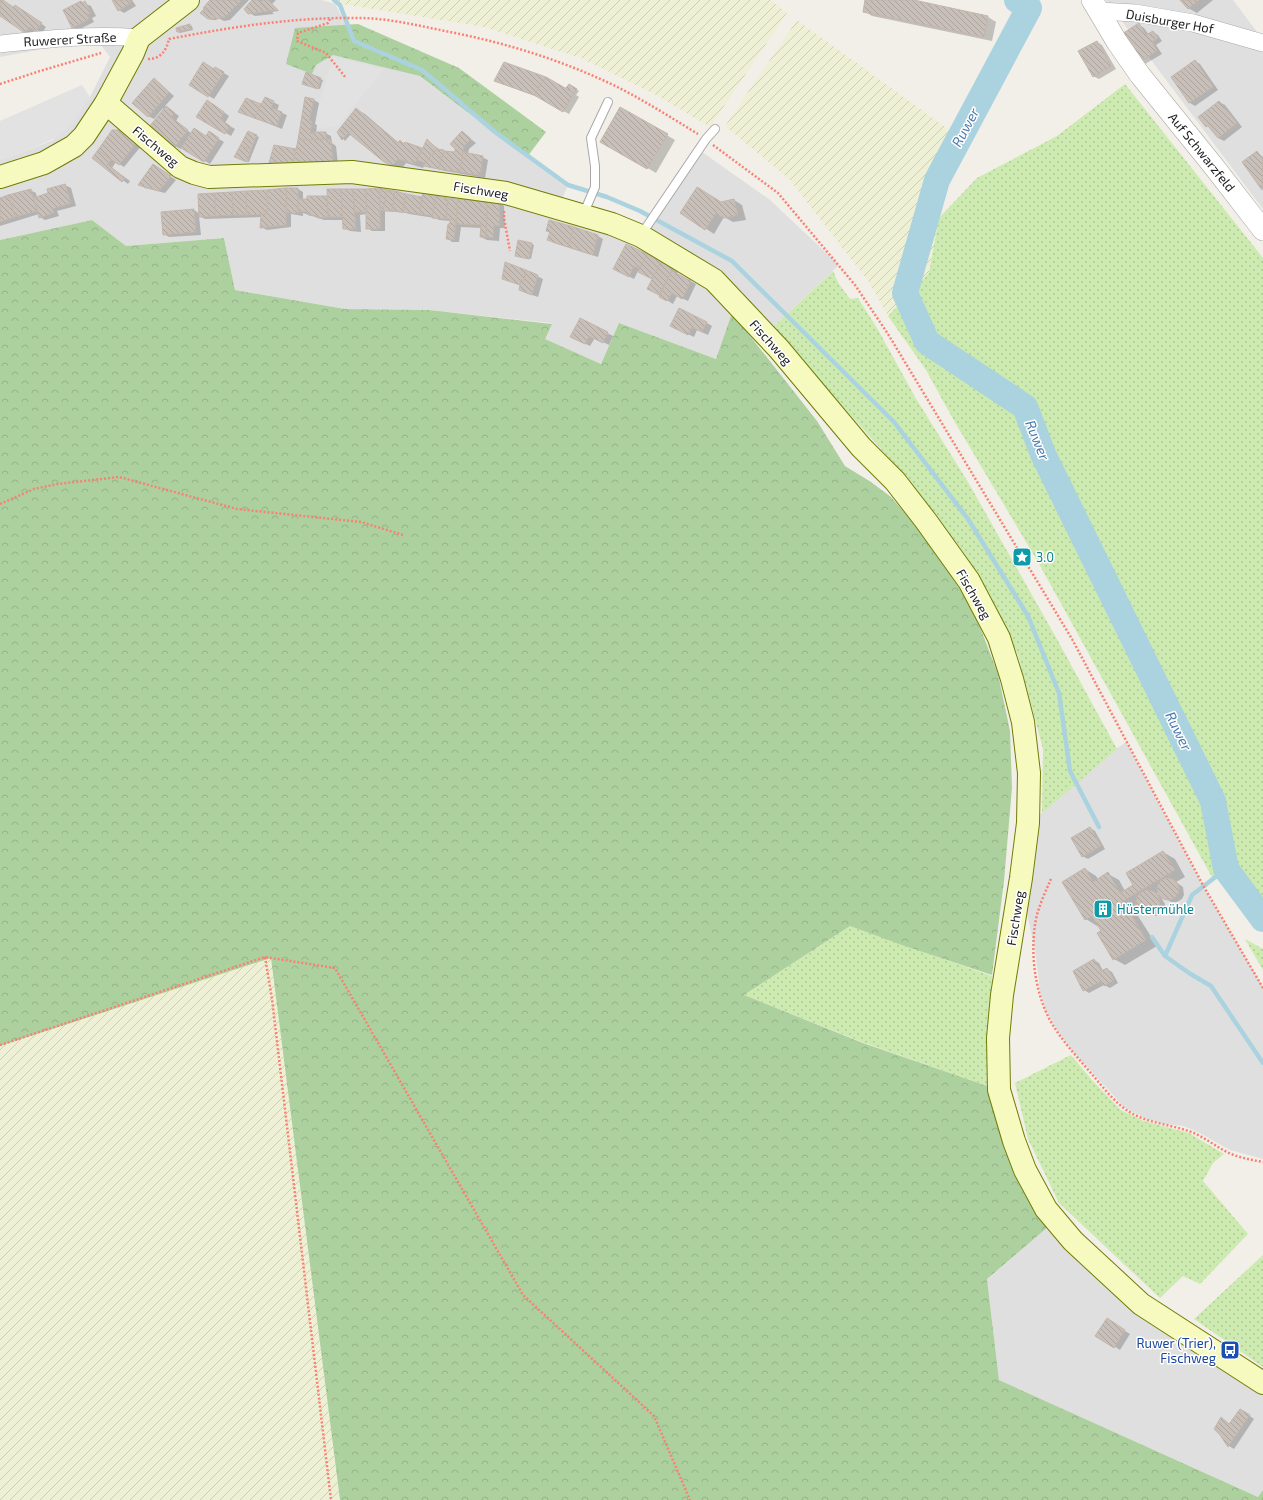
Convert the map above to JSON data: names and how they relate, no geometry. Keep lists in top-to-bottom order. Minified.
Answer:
{"streets":{"main road":["Ruwerer Straße","Fischweg"],"street":["Duisburger Hof","Auf Schwarzfeld"]},"crossings":[["Duisburger Hof","Auf Schwarzfeld"],["Ruwerer Straße","Fischweg"]],"water":["Ruwer"],"places":{"place":["3.0"],"building":["Hüstermühle"],"bus stop":["Ruwer (Trier), Fischweg"]}}
